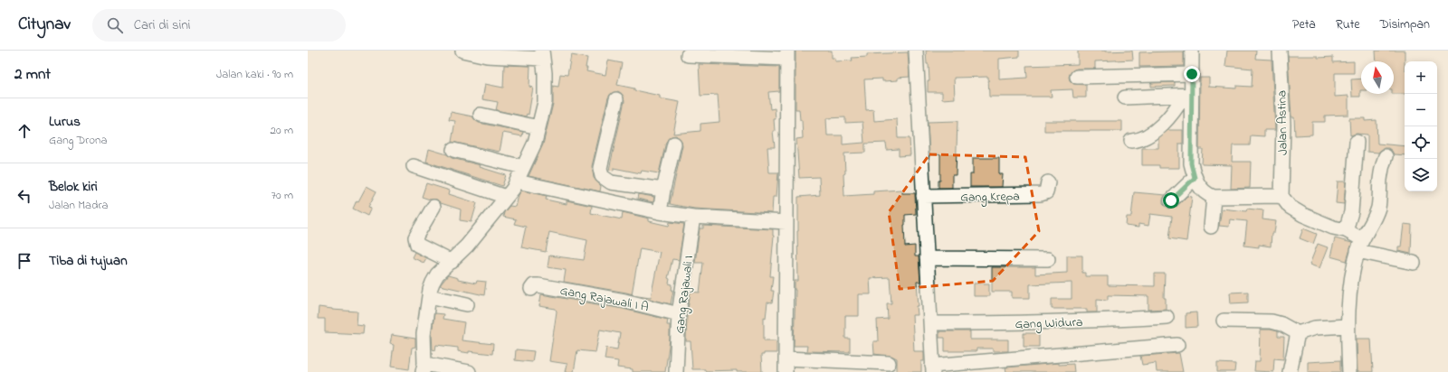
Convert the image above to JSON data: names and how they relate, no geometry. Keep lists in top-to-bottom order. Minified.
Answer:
{"streets":{"street":["Jalan Astina","Gang Krepa","Gang Rajawali I","Gang Rajawali I A","Gang Widura"]},"crossings":[["Gang Rajawali I","Gang Rajawali I A"]],"north":"top","page":{"header":"Citynav","search":"Cari di sini","nav":["Peta","Rute","Disimpan"],"heading":["2 mnt","Jalan kaki · 90 m"],"map_buttons":["+","−"],"list":[["Lurus","Gang Drona","20 m"],["Belok kiri","Jalan Madra","70 m"],"Tiba di tujuan"]}}
